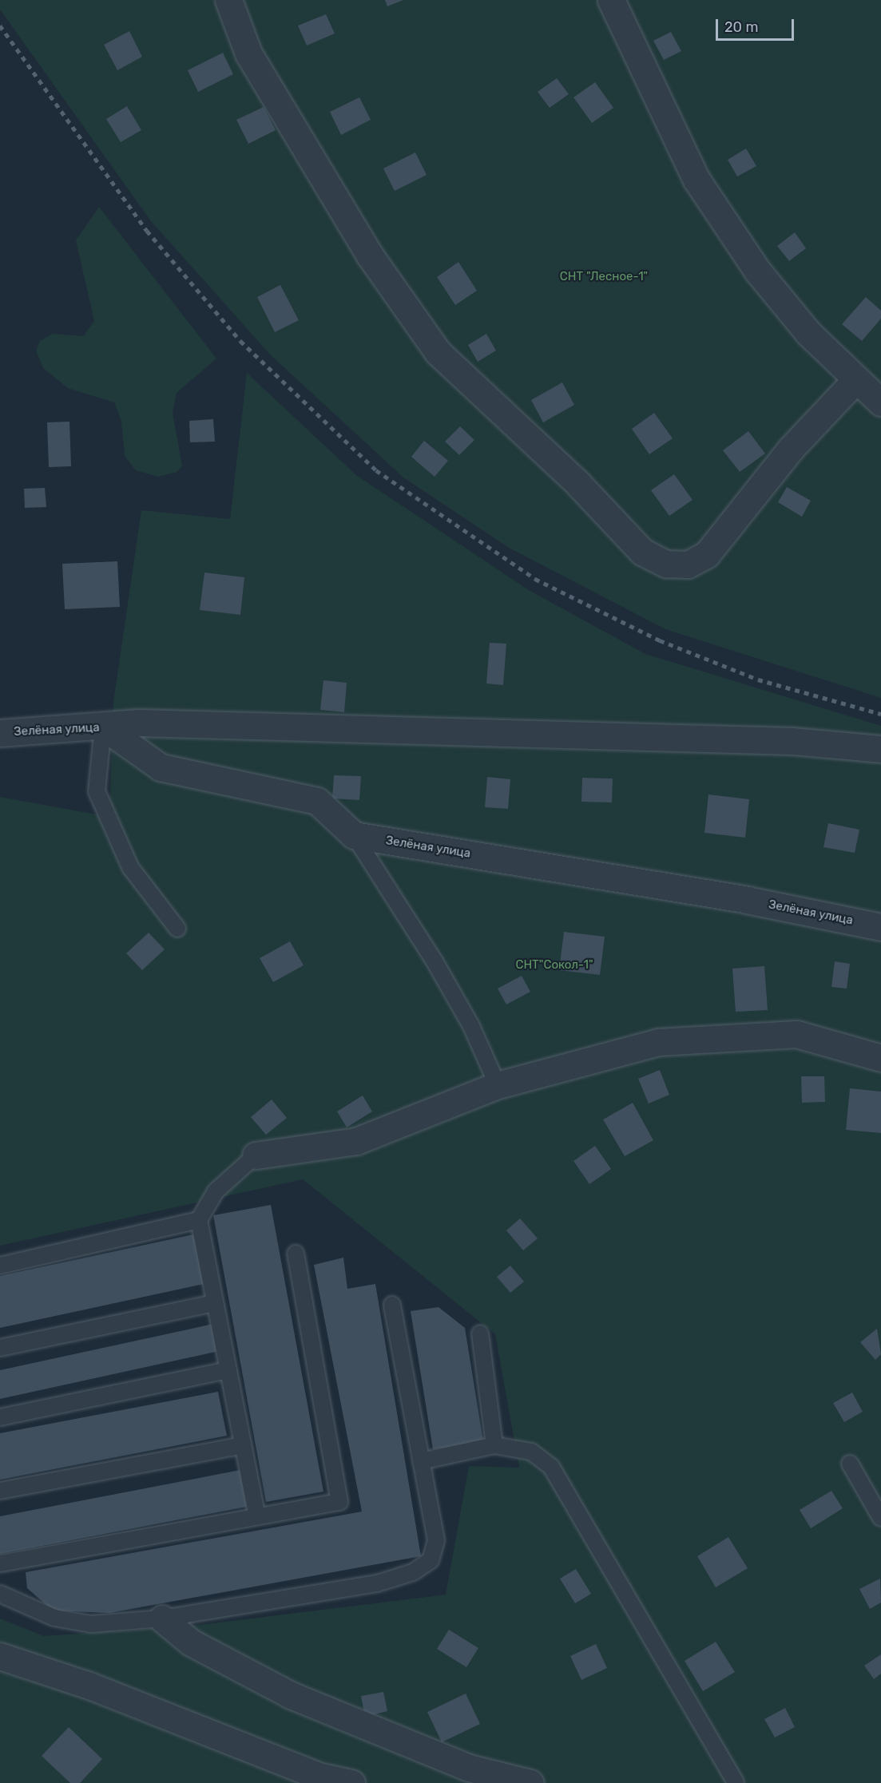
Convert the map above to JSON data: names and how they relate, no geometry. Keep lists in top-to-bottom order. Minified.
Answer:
{"streets":{"street":["Зелёная улица"]},"parks":["СНТ \"Лесное-1\"","СНТ\"Сокол-1\""],"scale_bar":"20 m"}
